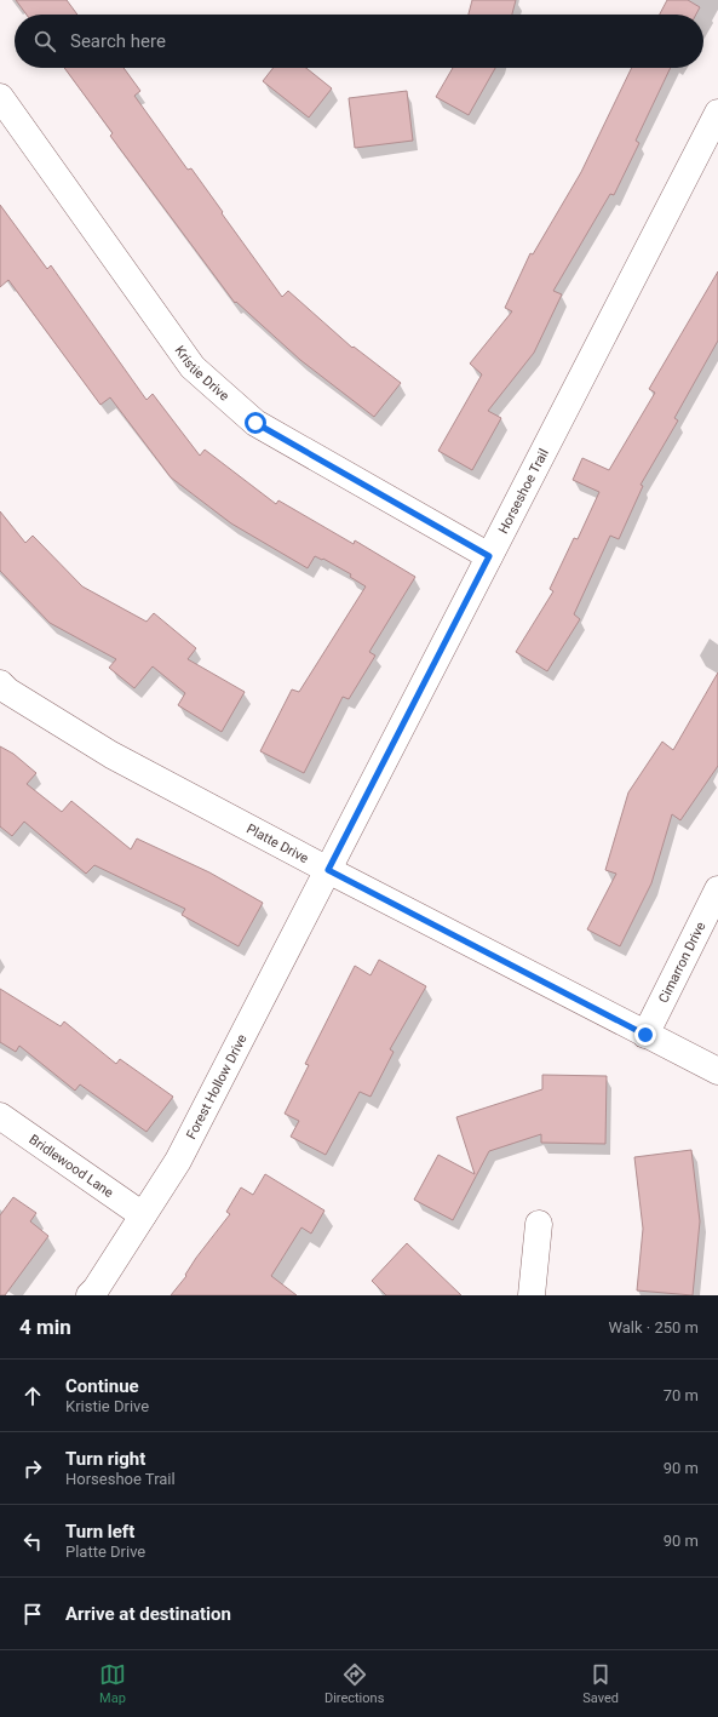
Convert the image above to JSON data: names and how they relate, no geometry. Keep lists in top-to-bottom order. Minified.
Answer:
{"streets":{"street":["Kristie Drive","Horseshoe Trail","Platte Drive","Cimarron Drive","Forest Hollow Drive","Bridlewood Lane"]},"crossings":[["Kristie Drive","Horseshoe Trail"],["Horseshoe Trail","Platte Drive"],["Horseshoe Trail","Forest Hollow Drive"],["Platte Drive","Cimarron Drive"],["Platte Drive","Forest Hollow Drive"],["Forest Hollow Drive","Bridlewood Lane"]],"page":{"search":"Search here","heading":["4 min","Walk · 250 m"],"list":[["Continue","Kristie Drive","70 m"],["Turn right","Horseshoe Trail","90 m"],["Turn left","Platte Drive","90 m"],"Arrive at destination"],"nav":["Map","Directions","Saved"]}}
